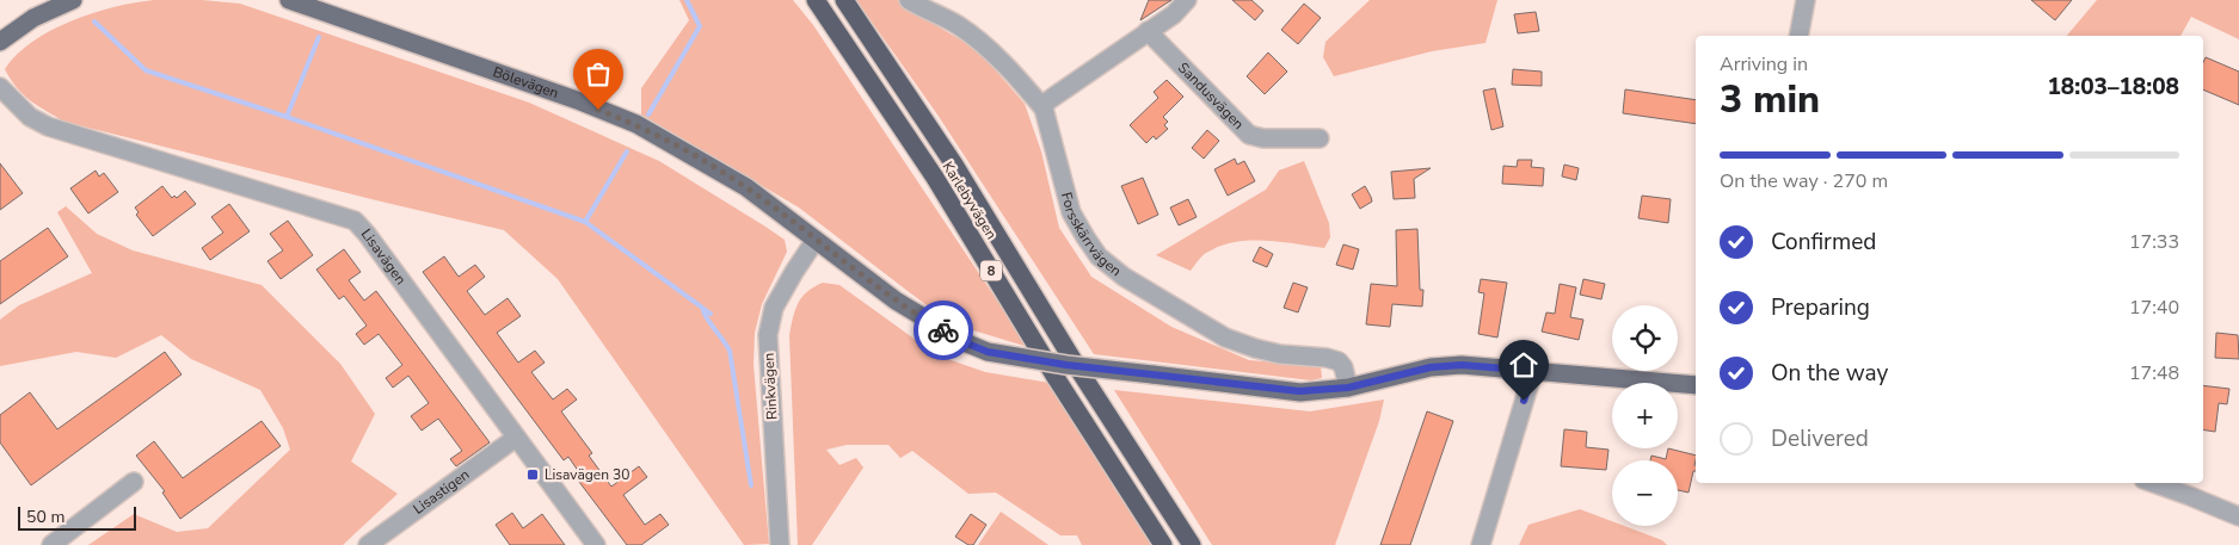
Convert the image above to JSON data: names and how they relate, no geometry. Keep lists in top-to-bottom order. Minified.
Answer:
{"streets":{"highway":["Karlebyvägen","8"],"main road":["Bölevägen"],"street":["Sandusvägen","Forsskärrvägen","Lisavägen","Rinkvägen","Lisastigen"]},"crossings":[["Bölevägen","Forsskärrvägen"],["Bölevägen","Rinkvägen"],["Lisavägen","Lisastigen"]],"places":{"transit":["Lisavägen 30"]},"scale_bar":"50 m","page":{"heading":["3 min","Arriving in","18:03–18:08"],"bar":"On the way · 270 m","list":[["Confirmed","17:33"],["Preparing","17:40"],["On the way","17:48"],"Delivered"],"map_buttons":["+","−"],"scale":"50 m"}}
